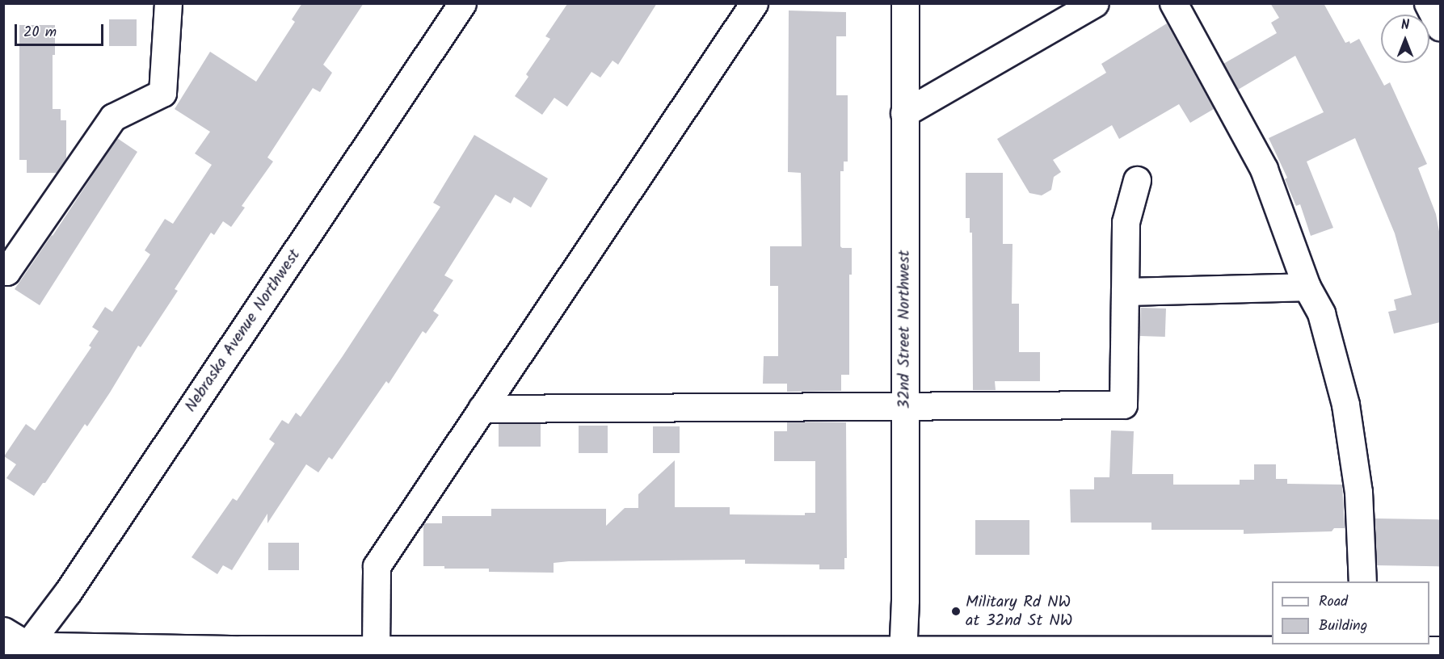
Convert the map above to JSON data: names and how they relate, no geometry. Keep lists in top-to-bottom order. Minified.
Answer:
{"streets":{"street":["32nd Street Northwest","Nebraska Avenue Northwest"]},"places":["Military Rd NW at 32nd St NW"],"legend":["Road","Building"],"scale_bar":"20 m","north":"top"}
